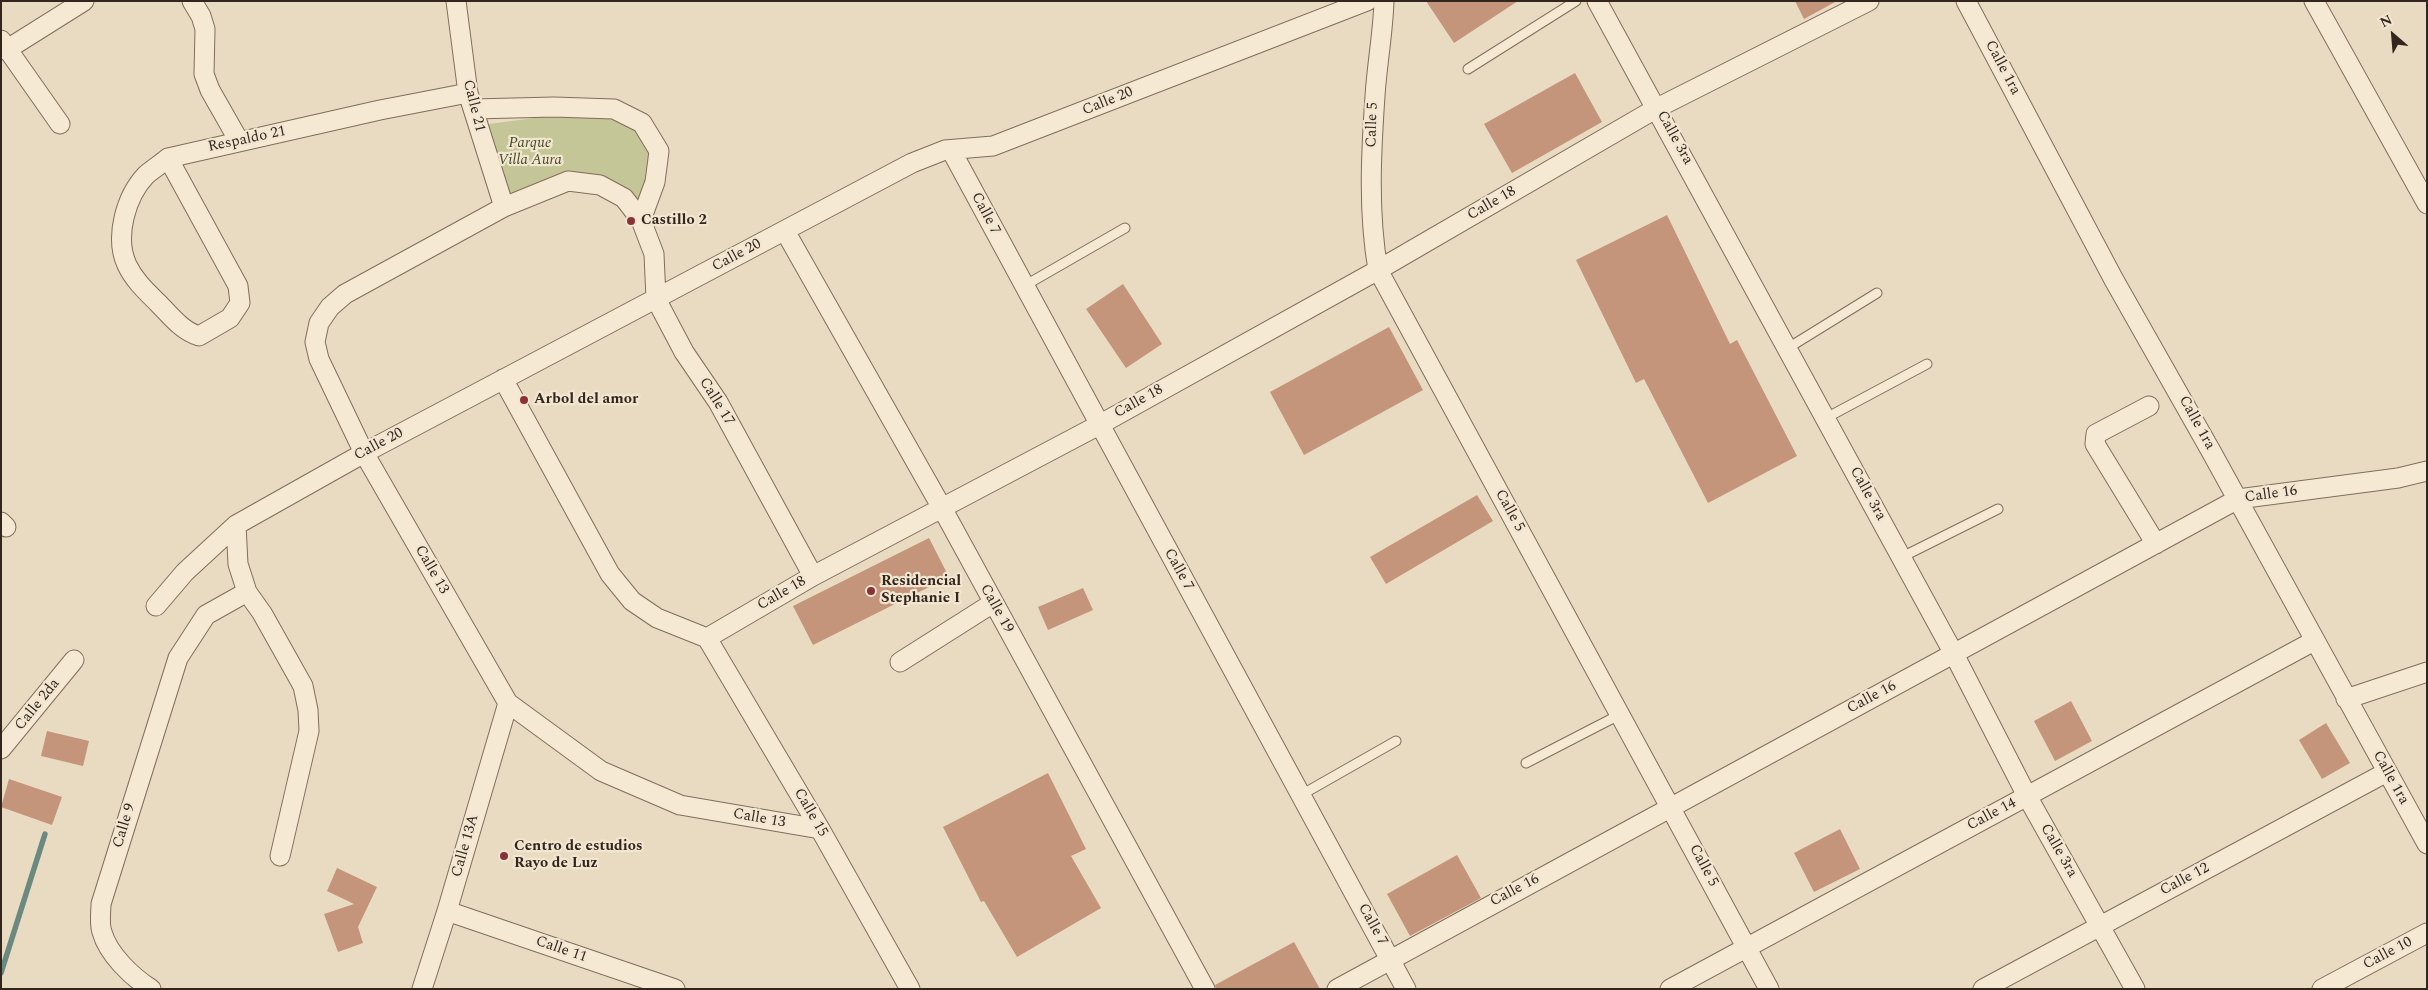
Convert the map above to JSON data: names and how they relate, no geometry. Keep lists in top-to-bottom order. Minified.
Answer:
{"streets":{"street":["Calle 1ra","Calle 20","Calle 21","Calle 5","Calle 3ra","Respaldo 21","Calle 18","Calle 7","Calle 17","Calle 16","Calle 13","Calle 19","Calle 2da","Calle 15","Calle 14","Calle 9","Calle 13A","Calle 12","Calle 11","Calle 10"]},"crossings":[["Calle 1ra","Calle 16"],["Calle 1ra","Calle 14"],["Calle 1ra","Calle 12"],["Calle 20","Calle 7"],["Calle 20","Calle 17"],["Calle 20","Calle 13"],["Calle 20","Calle 19"],["Calle 21","Respaldo 21"],["Calle 21","Calle 17"],["Calle 21","Calle 13"],["Calle 5","Calle 18"],["Calle 5","Calle 16"],["Calle 5","Calle 14"],["Calle 3ra","Calle 18"],["Calle 3ra","Calle 16"],["Calle 3ra","Calle 14"],["Calle 3ra","Calle 12"],["Calle 18","Calle 7"],["Calle 18","Calle 17"],["Calle 18","Calle 19"],["Calle 18","Calle 15"],["Calle 7","Calle 16"],["Calle 17","Calle 13"],["Calle 13","Calle 15"],["Calle 13","Calle 13A"],["Calle 13A","Calle 11"]],"parks":["Parque Villa Aura"],"places":["Castillo 2","Arbol del amor","Residencial Stephanie I","Centro de estudios Rayo de Luz"],"north":"top left"}
